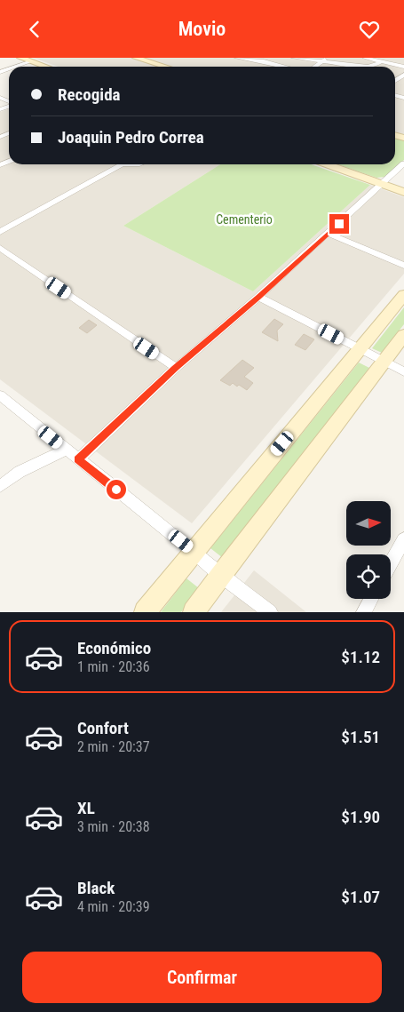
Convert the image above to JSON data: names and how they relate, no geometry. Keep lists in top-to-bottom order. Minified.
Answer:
{"parks":["Cementerio"],"north":"right","page":{"header":"Movio","banner":["Recogida","Joaquin Pedro Correa"],"list":[{"name":"Económico","note":"1 min · 20:36","value":"$1.12"},{"name":"Confort","note":"2 min · 20:37","value":"$1.51"},{"name":"XL","note":"3 min · 20:38","value":"$1.90"},{"name":"Black","note":"4 min · 20:39","value":"$1.07"}],"buttons":"Confirmar"}}
